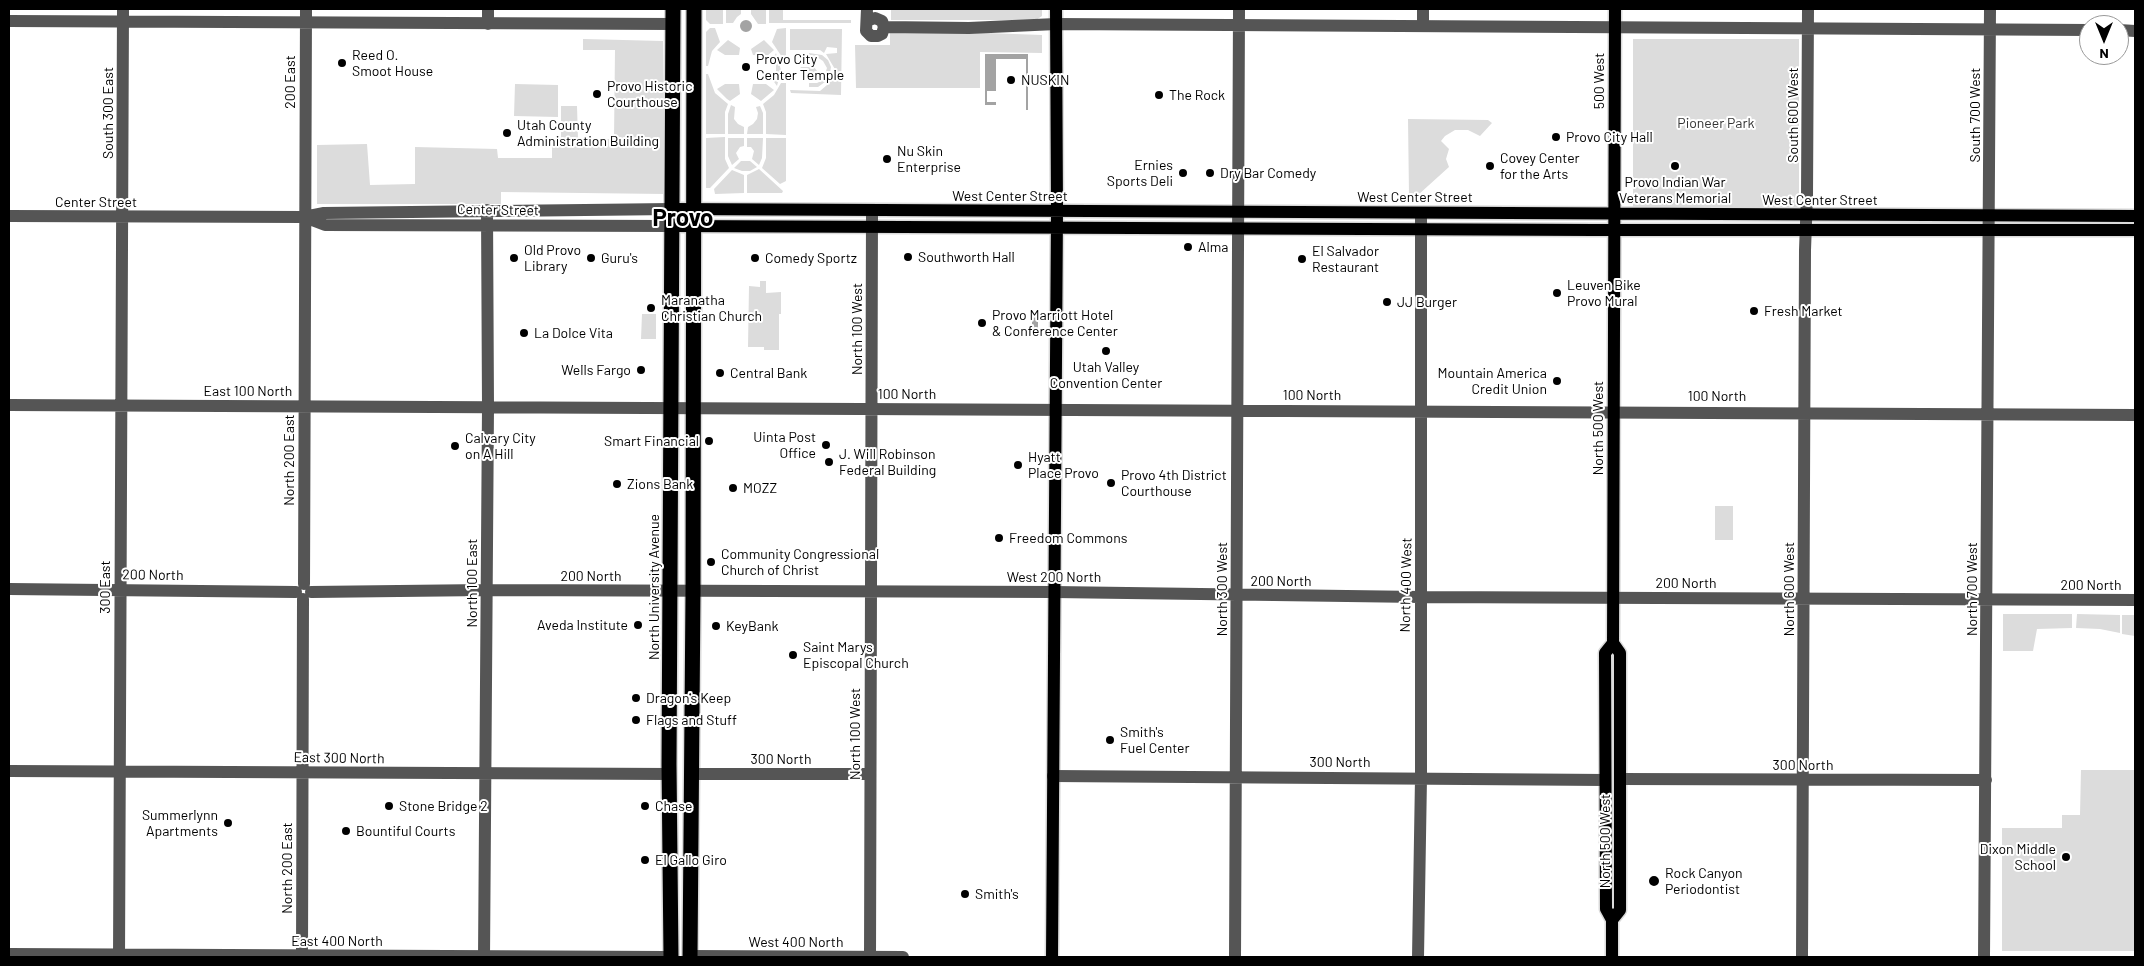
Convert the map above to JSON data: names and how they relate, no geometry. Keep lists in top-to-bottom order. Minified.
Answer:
{"streets":{"highway":["North University Avenue"],"main road":["500 West","West Center Street","Center Street","North 500 West"],"street":["200 East","South 300 East","South 600 West","South 700 West","North 100 West","East 100 North","100 North","North 200 East","200 North","West 200 North","North 100 East","North 400 West","300 East","North 300 West","North 600 West","North 700 West","East 300 North","300 North","East 400 North","West 400 North"]},"crossings":[["500 West","West Center Street"],["500 West","North 500 West"],["200 East","Center Street"],["200 East","North 200 East"],["South 300 East","Center Street"],["South 300 East","300 East"],["South 600 West","West Center Street"],["South 600 West","North 600 West"],["South 700 West","West Center Street"],["South 700 West","North 700 West"],["West Center Street","Center Street"],["West Center Street","North 100 West"],["West Center Street","North 500 West"],["West Center Street","North 400 West"],["West Center Street","North 300 West"],["West Center Street","North 600 West"],["West Center Street","North 700 West"],["Center Street","North 200 East"],["Center Street","North 100 East"],["Center Street","300 East"],["Center Street","North University Avenue"],["North 100 West","100 North"],["North 100 West","200 North"],["North 100 West","West 200 North"],["North 100 West","300 North"],["North 100 West","West 400 North"],["East 100 North","100 North"],["East 100 North","North 200 East"],["East 100 North","North 100 East"],["East 100 North","300 East"],["100 North","North 500 West"],["100 North","North 100 East"],["100 North","North 400 West"],["100 North","North University Avenue"],["100 North","North 300 West"],["100 North","North 600 West"],["100 North","North 700 West"],["North 500 West","200 North"],["North 500 West","300 North"],["North 200 East","200 North"],["North 200 East","East 300 North"],["North 200 East","East 400 North"],["200 North","West 200 North"],["200 North","North 100 East"],["200 North","North 400 West"],["200 North","300 East"],["200 North","North University Avenue"],["200 North","North 300 West"],["200 North","North 600 West"],["200 North","North 700 West"],["West 200 North","North 300 West"],["North 100 East","East 300 North"],["North 100 East","East 400 North"],["North 400 West","300 North"],["300 East","East 300 North"],["300 East","East 400 North"],["North University Avenue","East 300 North"],["North 300 West","300 North"],["North 600 West","300 North"],["North 700 West","300 North"]],"districts":["Provo"],"parks":["Pioneer Park"],"places":["Reed O. Smoot House","Provo City Center Temple","NUSKIN","Provo Historic Courthouse","The Rock","Utah County Administration Building","Provo City Hall","Nu Skin Enterprise","Covey Center for the Arts","Provo Indian War Veterans Memorial","Ernies Sports Deli","Dry Bar Comedy","Alma","Southworth Hall","Old Provo Library","Guru's","Comedy Sportz","El Salvador Restaurant","Leuven Bike Provo Mural","JJ Burger","Maranatha Christian Church","Fresh Market","Provo Marriott Hotel & Conference Center","La Dolce Vita","Utah Valley Convention Center","Wells Fargo","Central Bank","Mountain America Credit Union","Smart Financial","Uinta Post Office","Calvary City on A Hill","J. Will Robinson Federal Building","Hyatt Place Provo","Provo 4th District Courthouse","Zions Bank","MOZZ","Freedom Commons","Community Congressional Church of Christ","Aveda Institute","KeyBank","Saint Marys Episcopal Church","Dragon's Keep","Flags and Stuff","Smith's Fuel Center","Stone Bridge 2","Chase","Summerlynn Apartments","Bountiful Courts","Dixon Middle School","El Gallo Giro","Rock Canyon Periodontist","Smith's"],"north":"bottom"}
